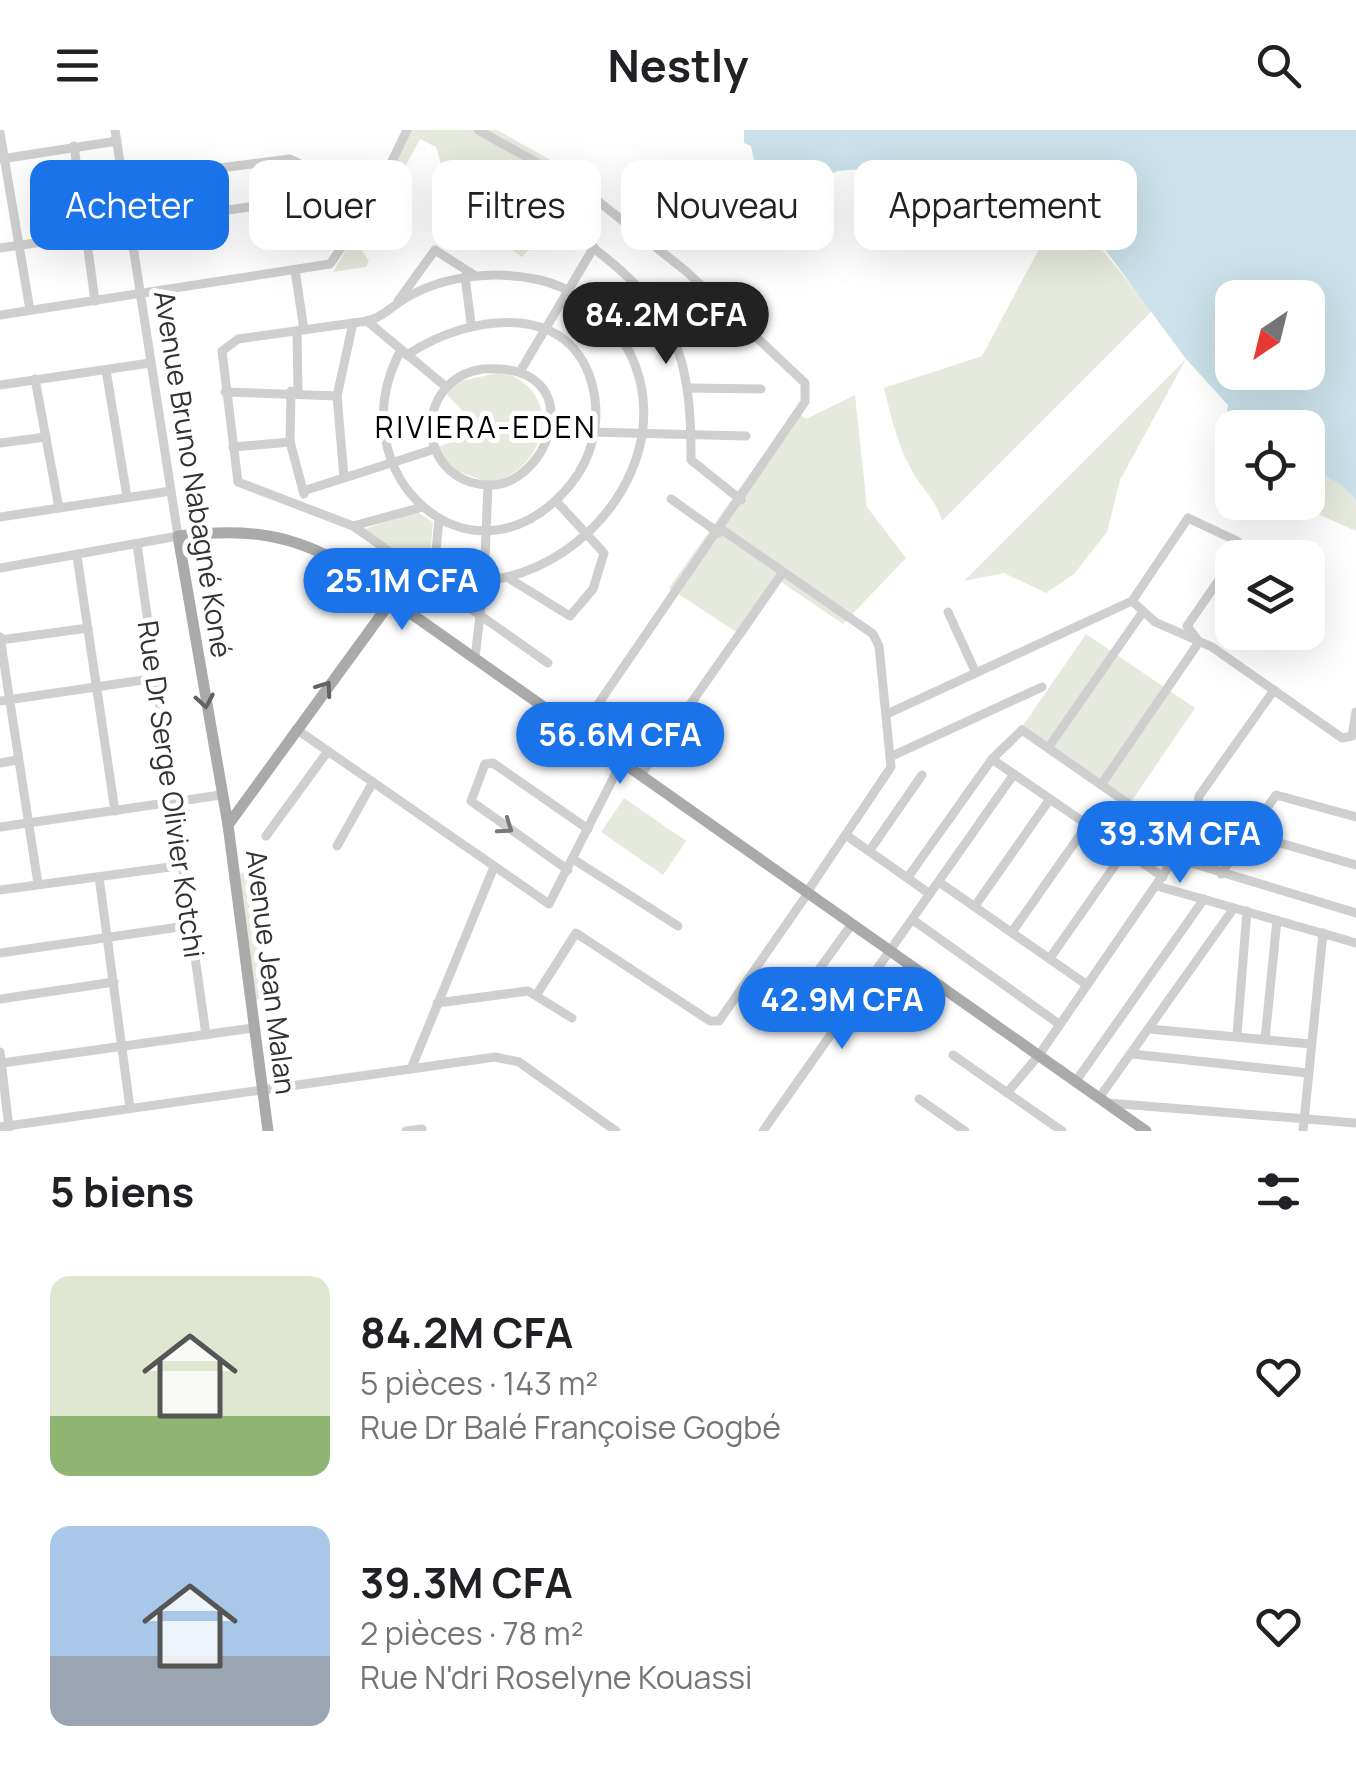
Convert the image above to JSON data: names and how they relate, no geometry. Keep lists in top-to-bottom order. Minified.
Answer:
{"streets":{"main road":["Avenue Bruno Nabagné Koné","Avenue Jean Malan"],"street":["Rue Dr Serge Olivier Kotchi"]},"crossings":[["Avenue Bruno Nabagné Koné","Avenue Jean Malan"]],"one_way":["Avenue Bruno Nabagné Koné"],"districts":["RIVIERA-EDEN"],"north":"bottom left","page":{"header":"Nestly","chip":["Acheter","Louer","Filtres","Nouveau","Appartement"],"price":["84.2M CFA","25.1M CFA","56.6M CFA","39.3M CFA","42.9M CFA"],"heading":"5 biens","list":[{"name":"84.2M CFA","note":"5 pièces · 143 m² · Rue Dr Balé Françoise Gogbé"},{"name":"39.3M CFA","note":"2 pièces · 78 m² · Rue N'dri Roselyne Kouassi"}]}}
